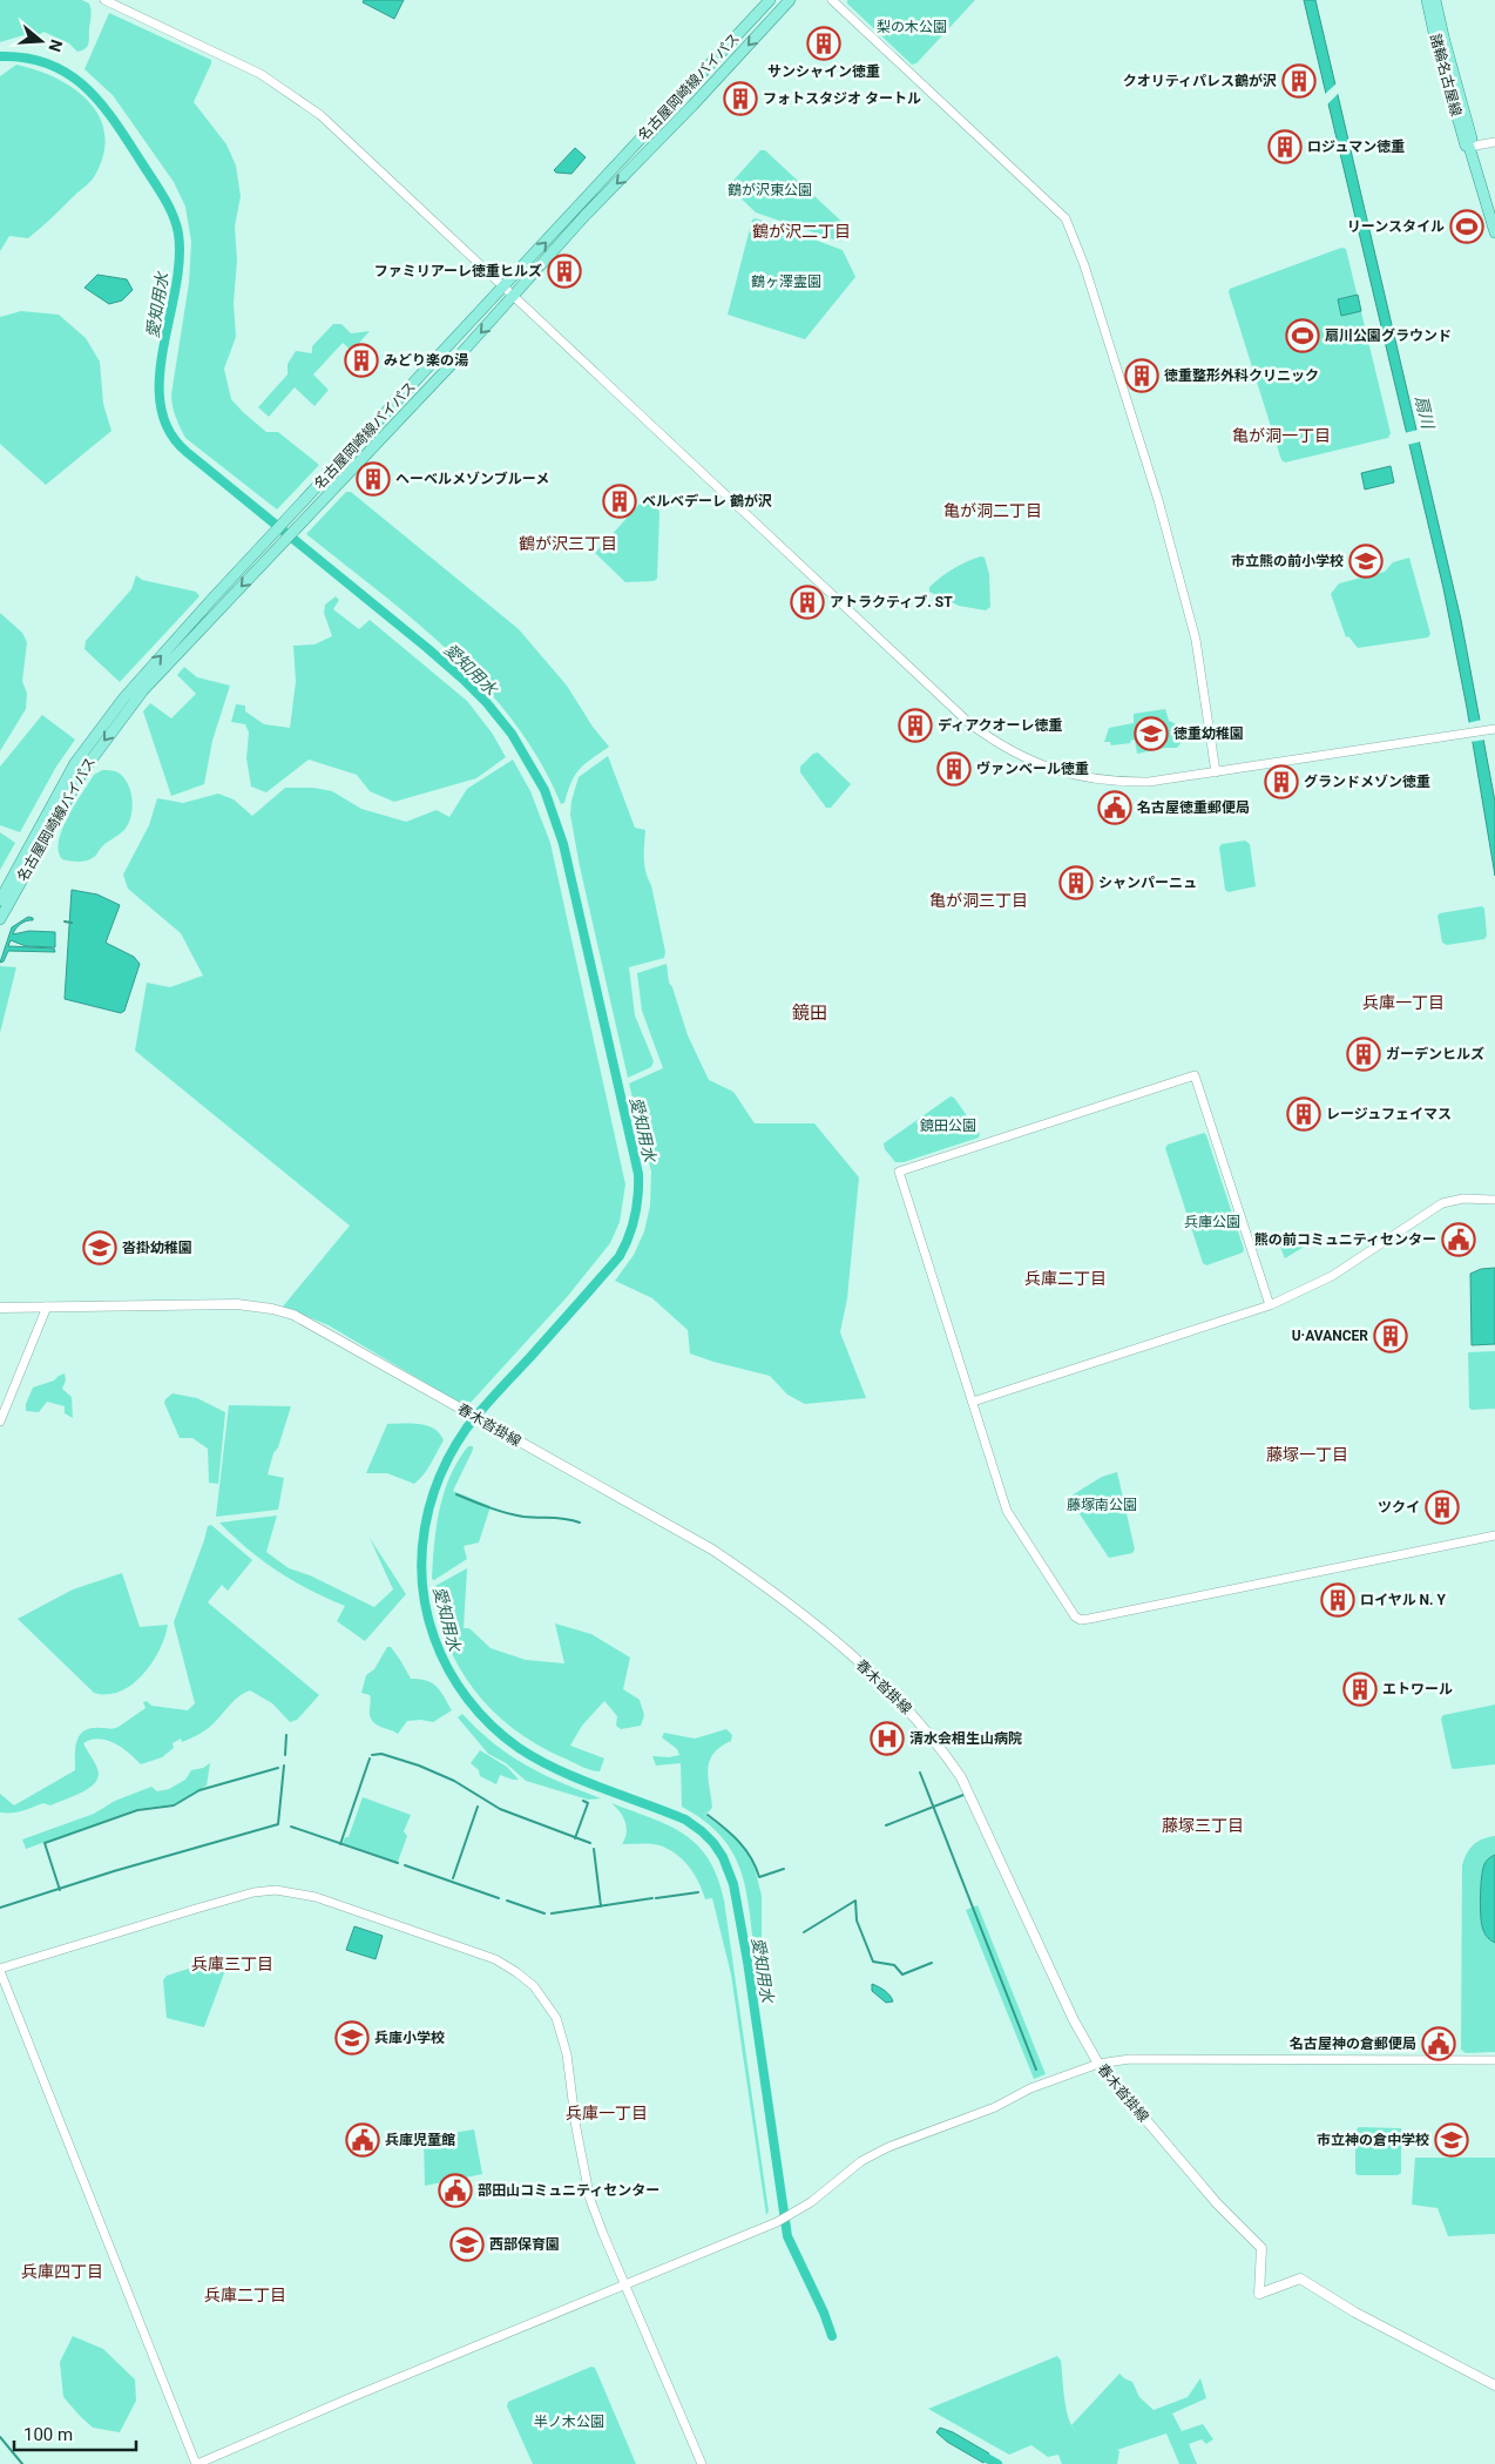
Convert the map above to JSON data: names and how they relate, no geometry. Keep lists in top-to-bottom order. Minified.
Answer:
{"streets":{"main road":["諸輪名古屋線","名古屋岡崎線バイパス","春木沓掛線"]},"districts":["鶴が沢二丁目","亀が洞一丁目","亀が洞二丁目","鶴が沢三丁目","亀が洞三丁目","兵庫一丁目","鏡田","兵庫二丁目","藤塚一丁目","藤塚三丁目","兵庫三丁目","兵庫一丁目","兵庫四丁目","兵庫二丁目"],"water":["愛知用水","扇川"],"parks":["梨の木公園","鶴が沢東公園","鶴ヶ澤霊園","鏡田公園","兵庫公園","藤塚南公園","半ノ木公園"],"places":{"building":["サンシャイン徳重","クオリティパレス鶴が沢","フォトスタジオ タートル","ロジュマン徳重","ファミリアーレ徳重ヒルズ","みどり楽の湯","徳重整形外科クリニック","ヘーベルメゾンブルーメ","ベルベデーレ 鶴が沢","アトラクティブ. ST","ディアクオーレ徳重","ヴァンベール徳重","グランドメゾン徳重","シャンパーニュ","ガーデンヒルズ","レージュフェイマス","U·AVANCER","ツクイ","ロイヤル N. Y","エトワール"],"sports":["リーンスタイル","扇川公園グラウンド"],"school or university":["市立熊の前小学校","徳重幼稚園","沓掛幼稚園","兵庫小学校","市立神の倉中学校","西部保育園"],"public building":["名古屋徳重郵便局","熊の前コミュニティセンター","名古屋神の倉郵便局","兵庫児童館","部田山コミュニティセンター"],"hospital":["清水会相生山病院"]},"scale_bar":"100 m","north":"right"}
